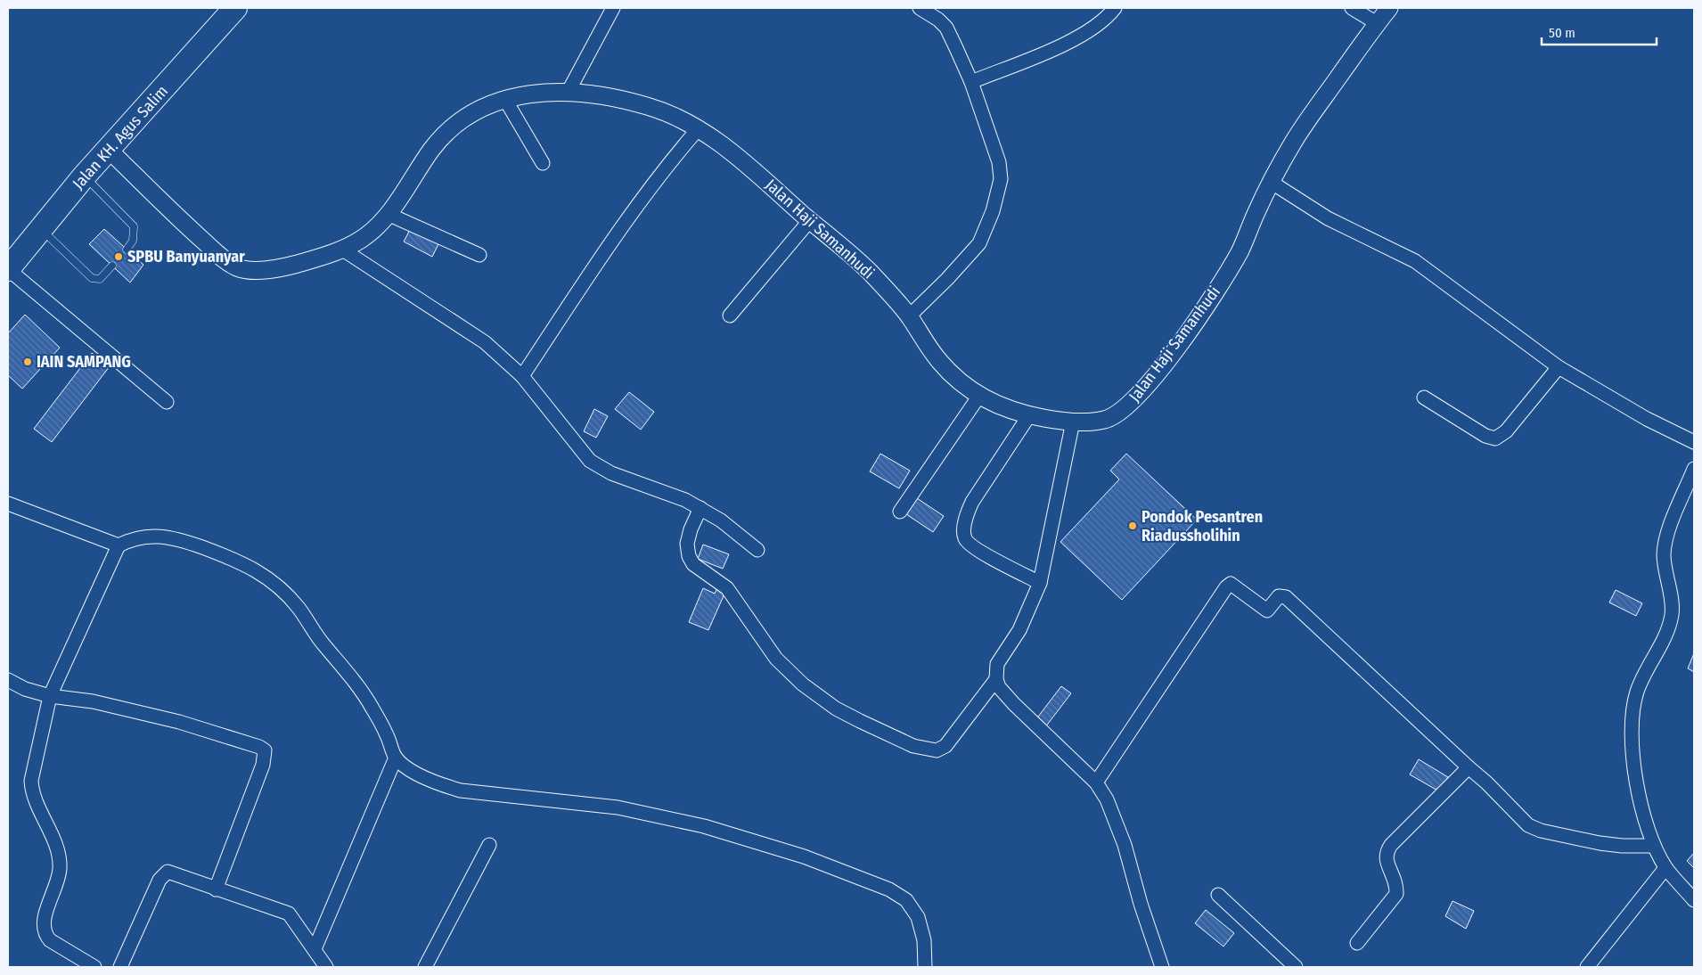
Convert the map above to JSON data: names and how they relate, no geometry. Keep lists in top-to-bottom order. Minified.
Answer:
{"streets":{"highway":["Jalan KH. Agus Salim"],"street":["Jalan Haji Samanhudi"]},"crossings":[["Jalan KH. Agus Salim","Jalan Haji Samanhudi"]],"places":["SPBU Banyuanyar","IAIN SAMPANG","Pondok Pesantren Riadussholihin"],"scale_bar":"50 m"}
